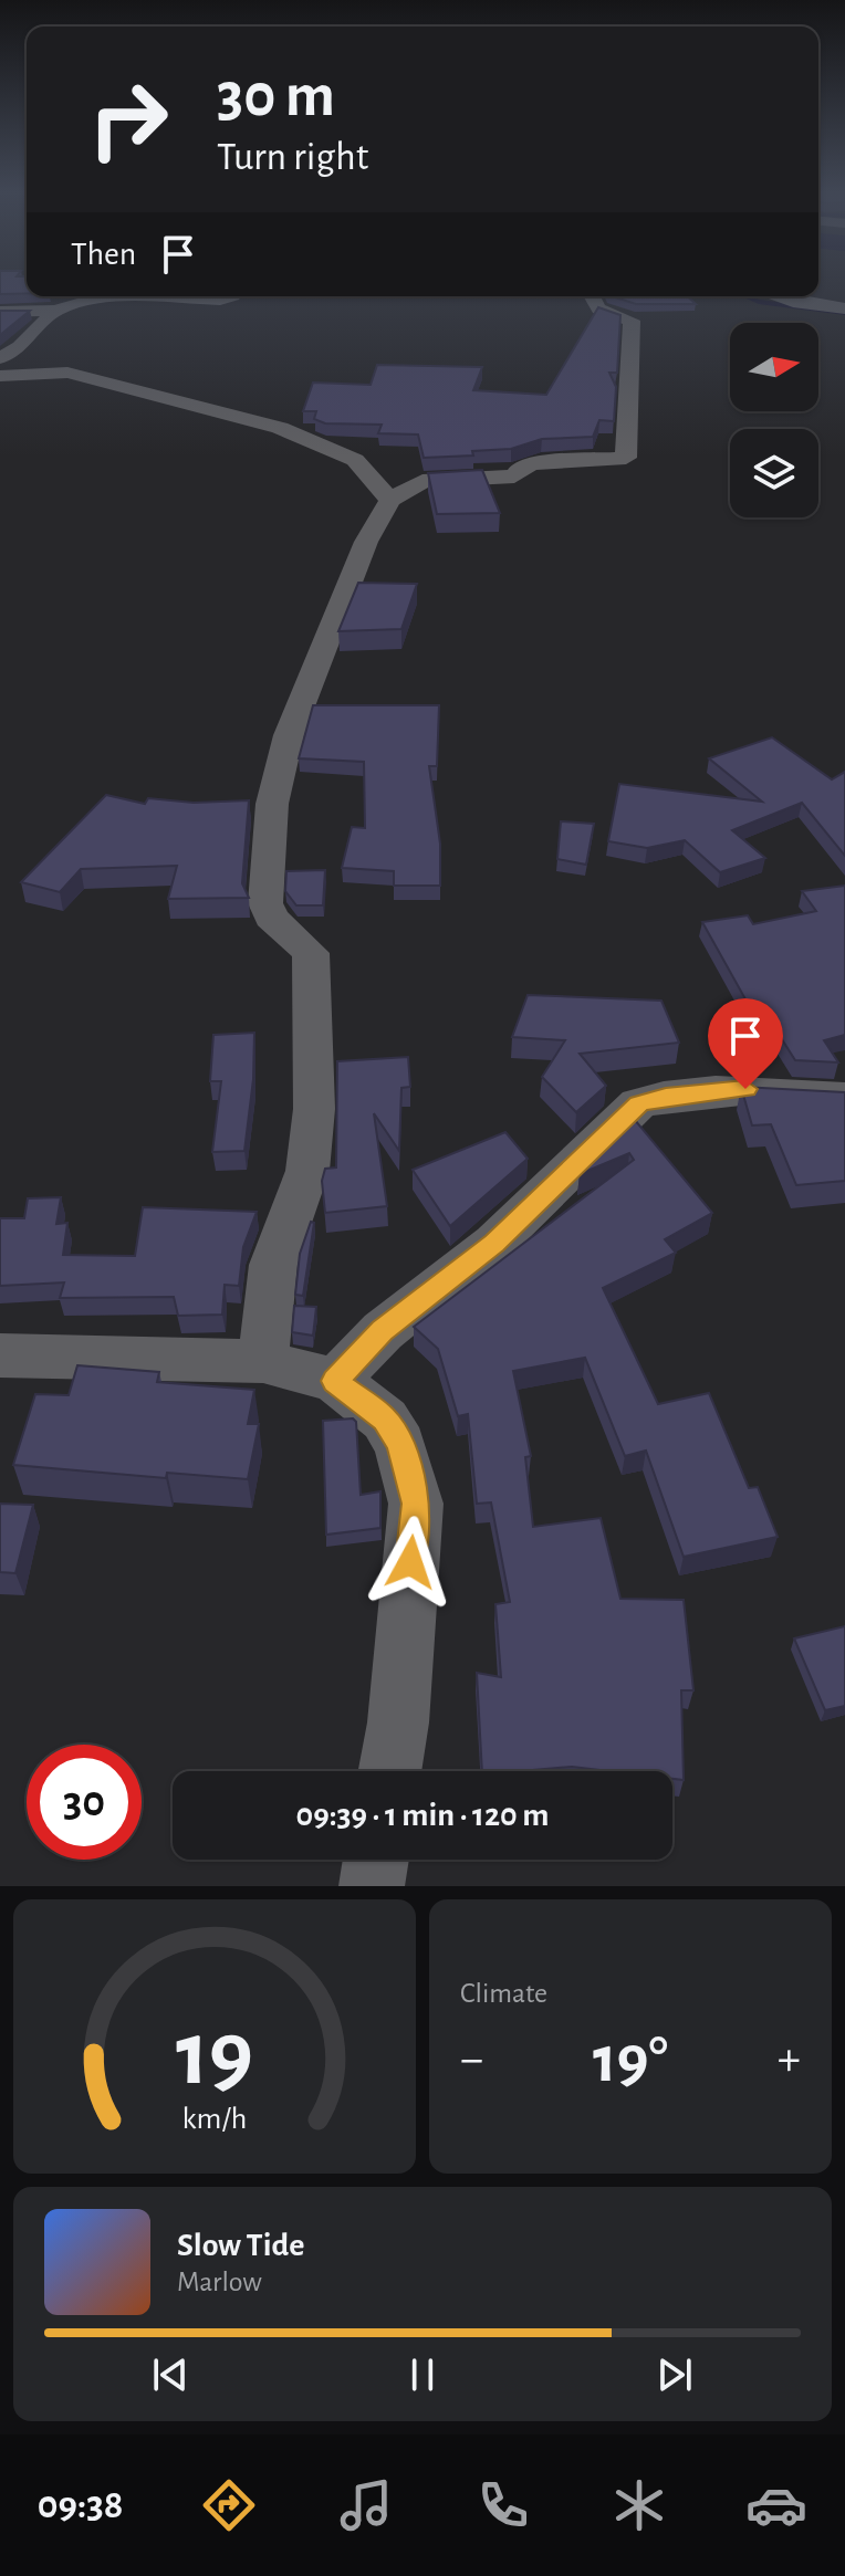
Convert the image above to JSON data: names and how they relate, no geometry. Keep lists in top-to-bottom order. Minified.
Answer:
{"north":"right","page":{"turn":["30 m","Turn right"],"then":"Then","limit":"30","trip":"09:39 · 1 min · 120 m","tile":"Climate","heat":["−","19°","+"],"song":["Slow Tide","Marlow"],"tabs":"09:38","gauge":["19","km/h"]}}
